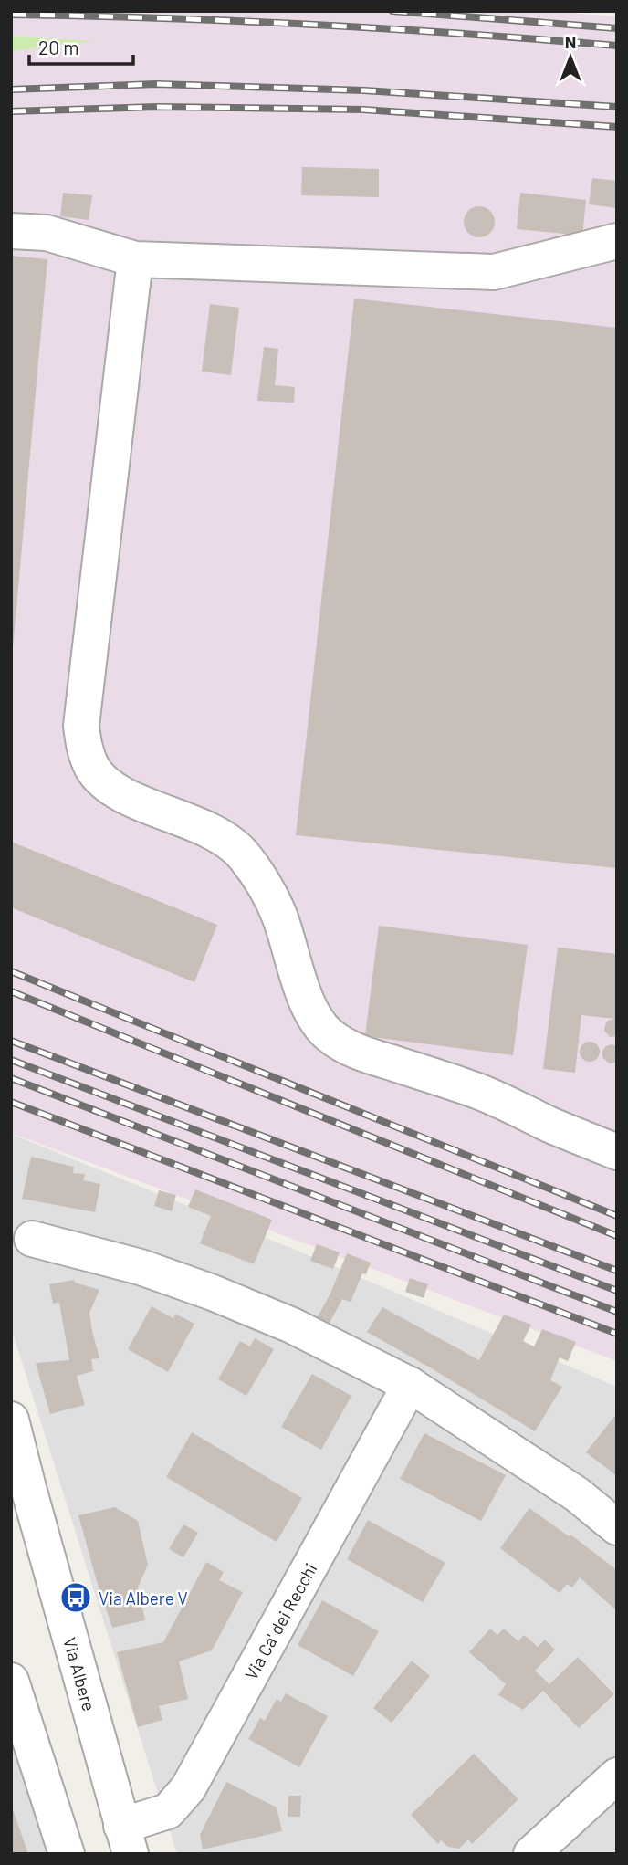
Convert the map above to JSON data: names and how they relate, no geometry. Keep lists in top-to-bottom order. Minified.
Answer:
{"streets":{"street":["Via Ca' dei Recchi","Via Albere"]},"crossings":[["Via Ca' dei Recchi","Via Albere"]],"places":{"bus stop":["Via Albere V"]},"scale_bar":"20 m","north":"top"}
